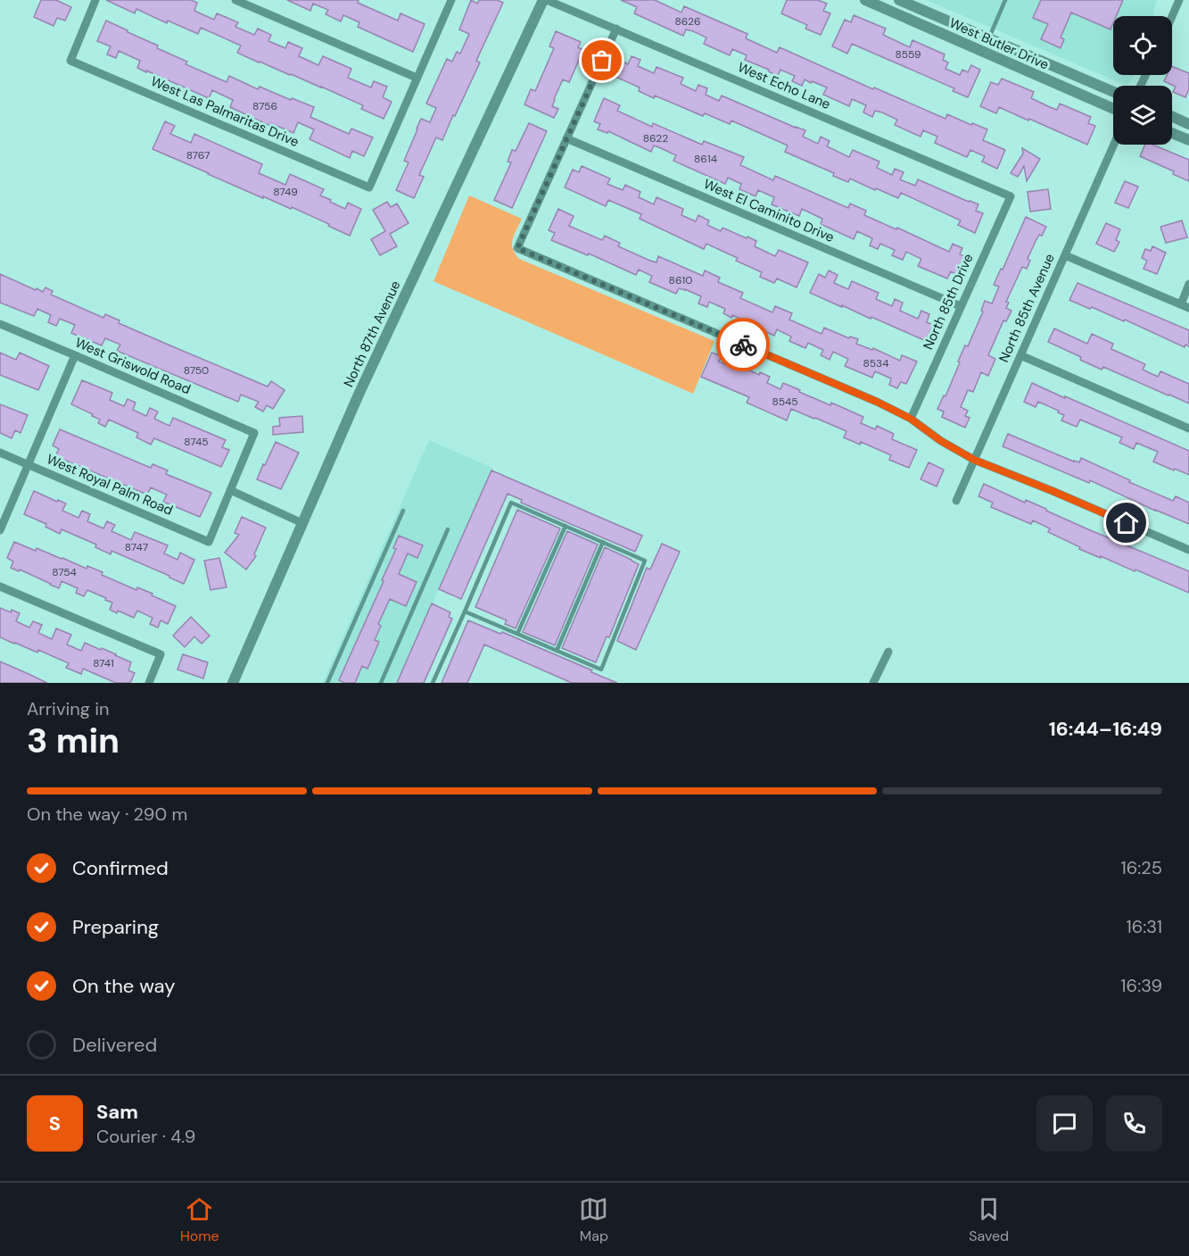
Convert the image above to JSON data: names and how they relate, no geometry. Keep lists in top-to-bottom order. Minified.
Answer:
{"streets":{"street":["West Butler Drive","West Echo Lane","West Las Palmaritas Drive","West El Caminito Drive","North 85th Drive","North 85th Avenue","North 87th Avenue","West Griswold Road","West Royal Palm Road"]},"crossings":[["West Echo Lane","North 85th Drive"],["West Echo Lane","North 87th Avenue"],["West El Caminito Drive","North 85th Drive"],["West Griswold Road","West Royal Palm Road"]],"house_numbers":["8626","8559","8756","8622","8767","8614","8749","8610","8534","8750","8545","8745","8747","8754","8741"],"page":{"heading":["3 min","Arriving in","16:44–16:49"],"panel":["Sam","Courier · 4.9"],"bar":"On the way · 290 m","list":[["Confirmed","16:25"],["Preparing","16:31"],["On the way","16:39"],"Delivered"],"round":"S","tabs":["Home","Map","Saved"]}}
